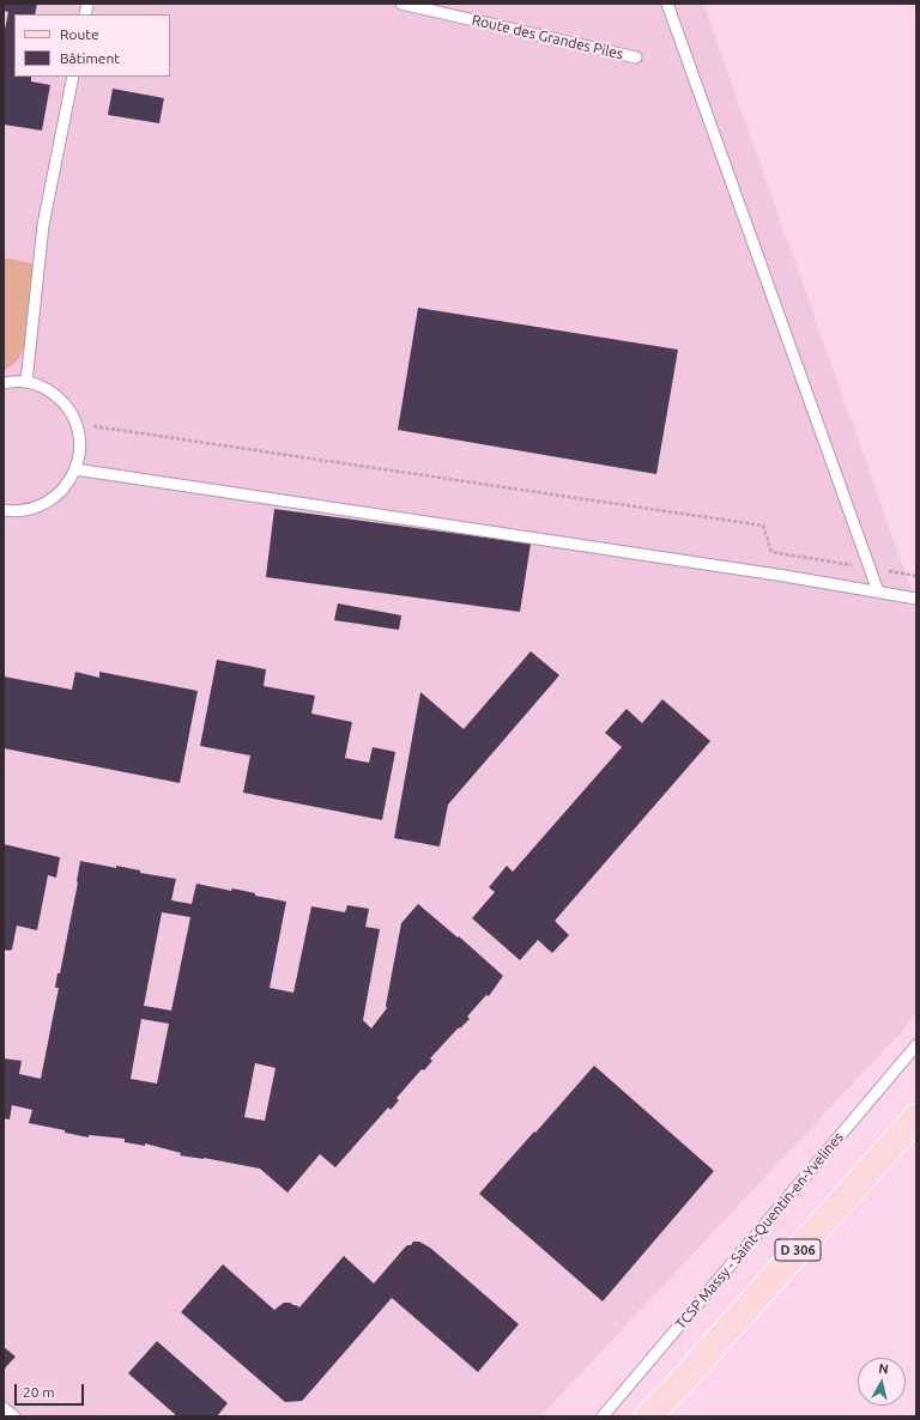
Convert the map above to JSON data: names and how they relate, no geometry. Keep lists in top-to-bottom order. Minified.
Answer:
{"streets":{"main road":["D 306"],"lane":["Route des Grandes Piles","TCSP Massy - Saint-Quentin-en-Yvelines"]},"legend":["Route","Bâtiment"],"scale_bar":"20 m","north":"top"}
